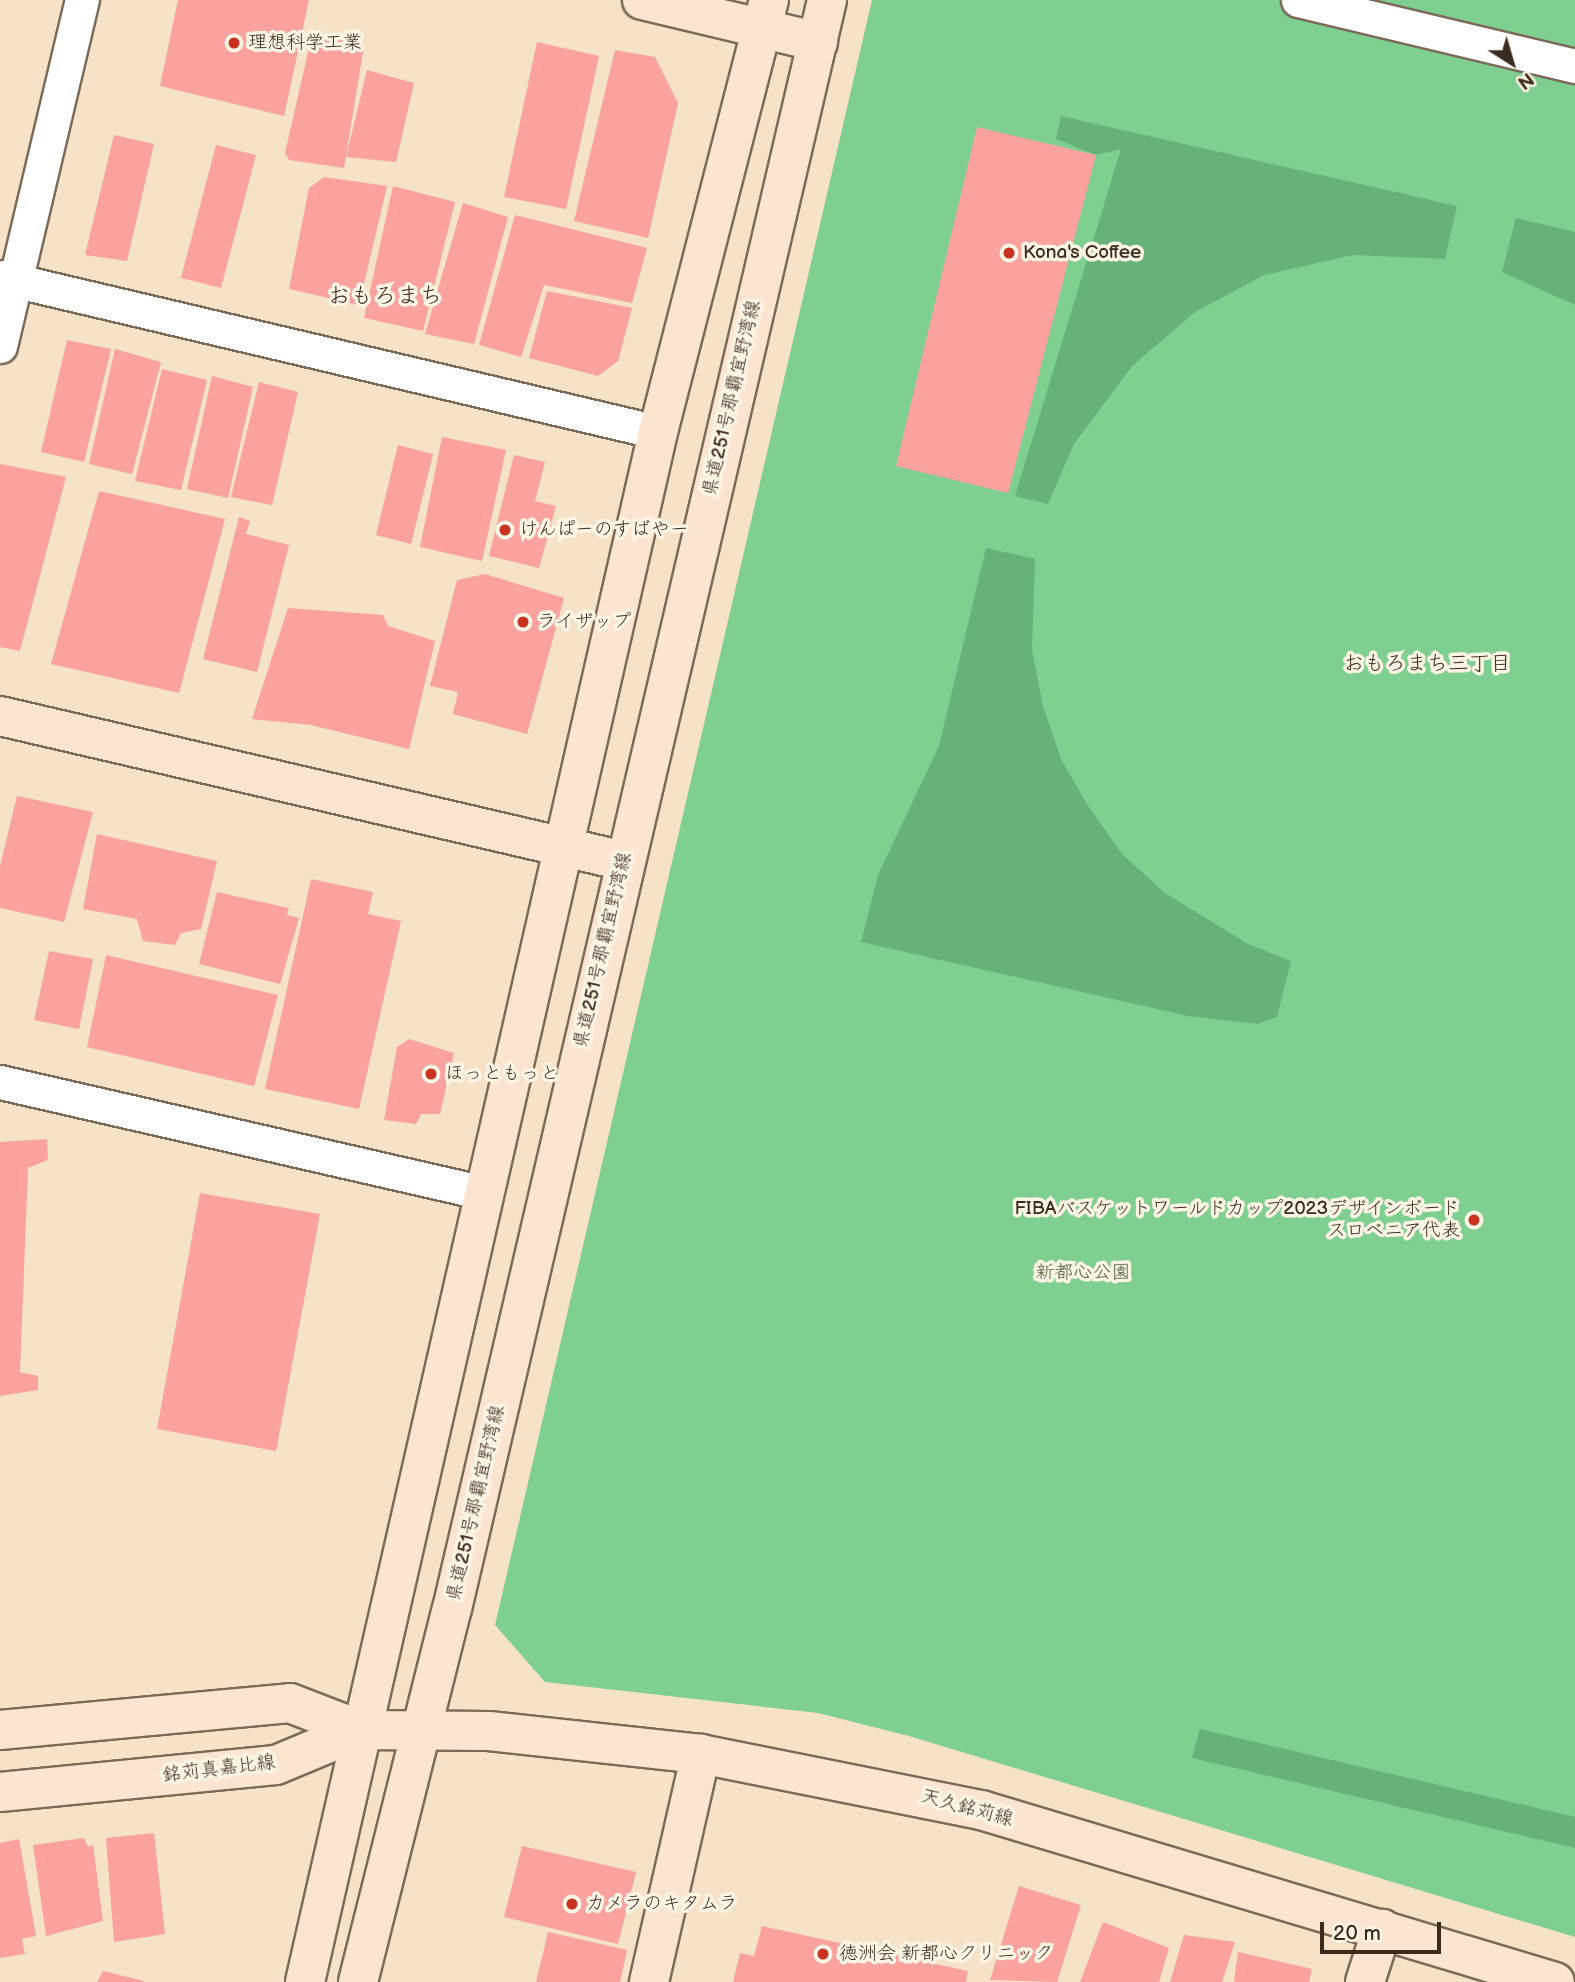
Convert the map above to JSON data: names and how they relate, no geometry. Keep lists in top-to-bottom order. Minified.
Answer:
{"streets":{"main road":["県道251号那覇宜野湾線","銘苅真嘉比線","天久銘苅線"]},"crossings":[["県道251号那覇宜野湾線","天久銘苅線"],["銘苅真嘉比線","天久銘苅線"]],"districts":["おもろまち","おもろまち三丁目"],"parks":["新都心公園"],"places":["理想科学工業","Kona's Coffee","けんぱーのすばやー","ライザップ","ほっともっと","FIBAバスケットワールドカップ2023デザインボード スロベニア代表","カメラのキタムラ","徳洲会 新都心クリニック"],"scale_bar":"20 m","north":"bottom right"}
